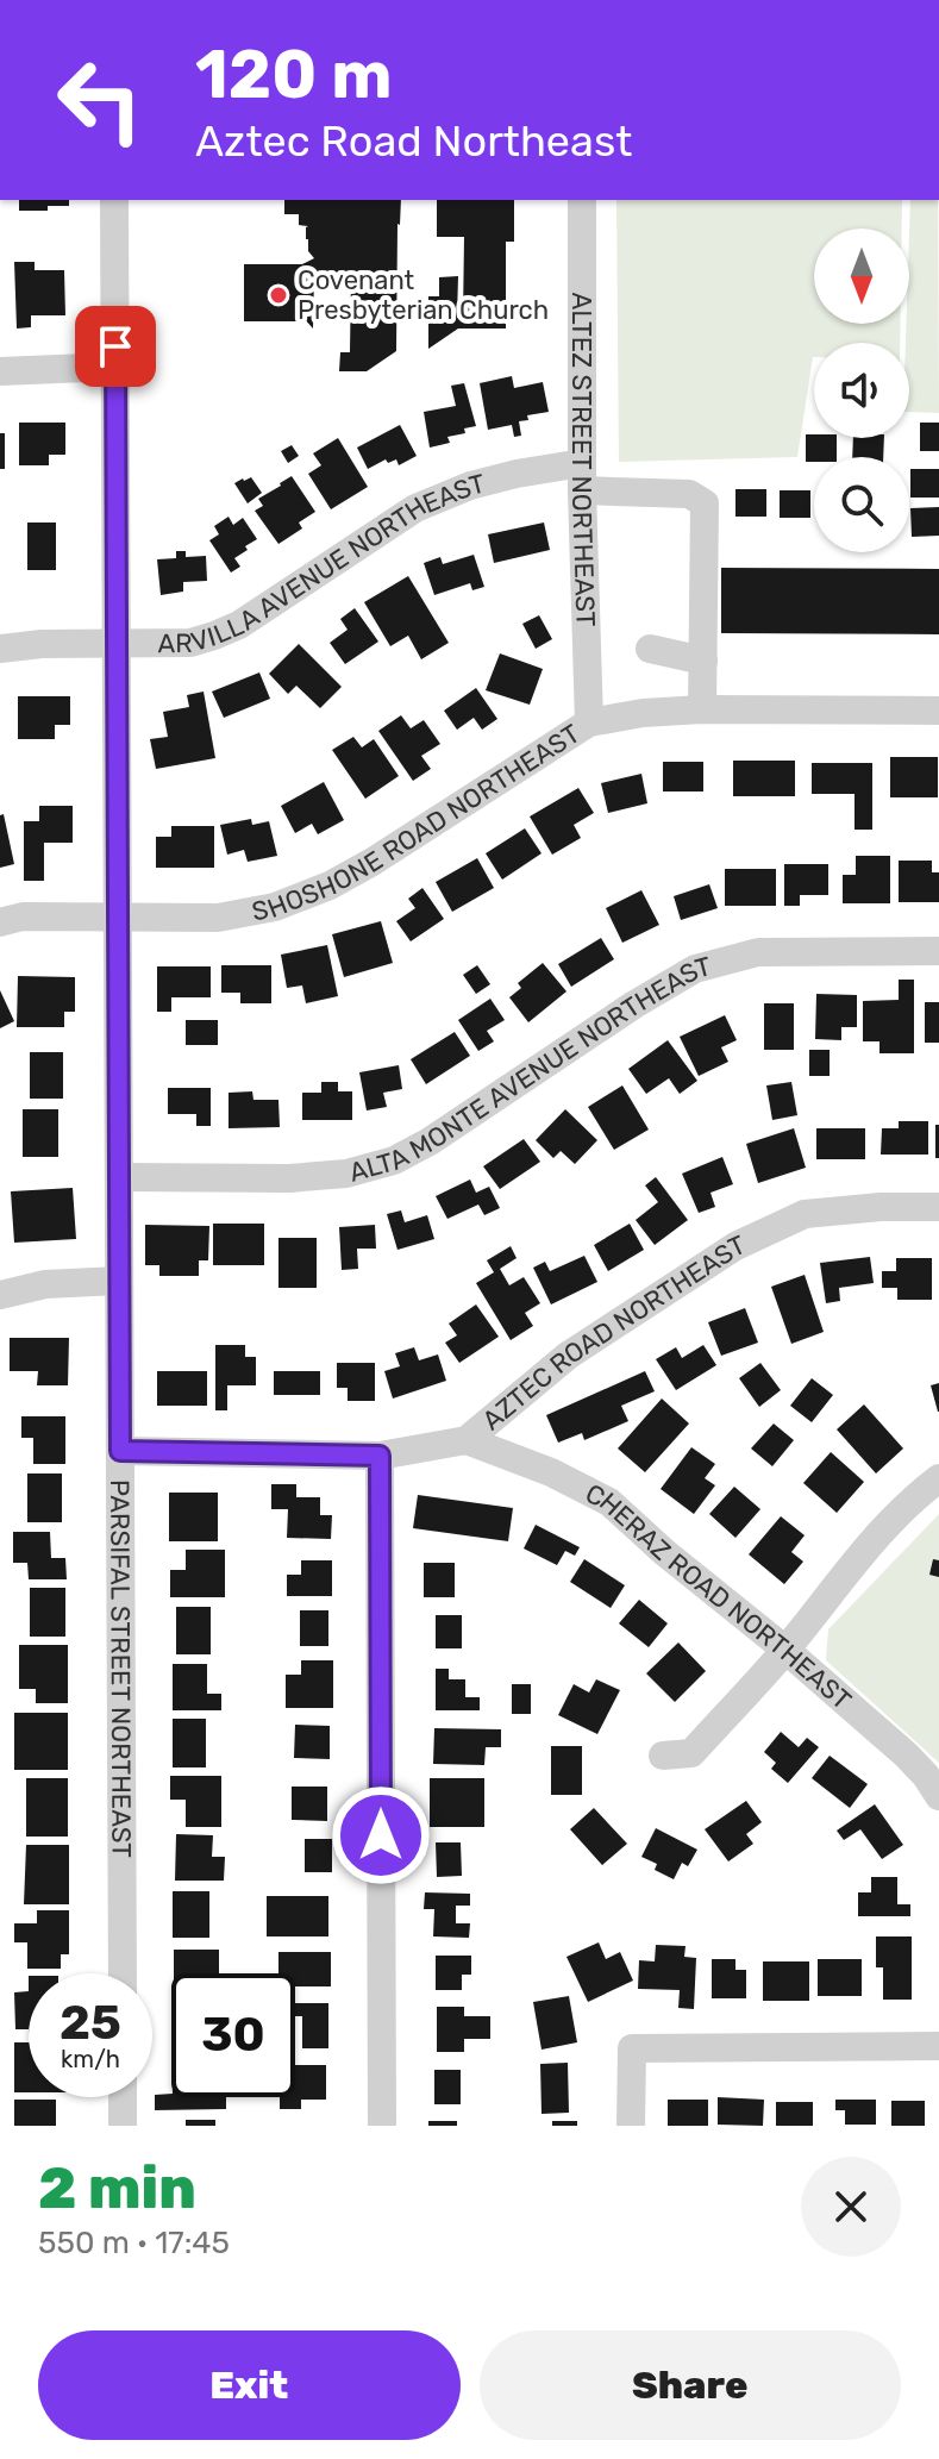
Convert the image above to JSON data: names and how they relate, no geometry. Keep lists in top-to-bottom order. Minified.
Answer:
{"streets":{"street":["ALTEZ STREET NORTHEAST","ARVILLA AVENUE NORTHEAST","SHOSHONE ROAD NORTHEAST","ALTA MONTE AVENUE NORTHEAST","AZTEC ROAD NORTHEAST","CHERAZ ROAD NORTHEAST","PARSIFAL STREET NORTHEAST"]},"crossings":[["ALTEZ STREET NORTHEAST","ARVILLA AVENUE NORTHEAST"],["ALTEZ STREET NORTHEAST","SHOSHONE ROAD NORTHEAST"],["ARVILLA AVENUE NORTHEAST","PARSIFAL STREET NORTHEAST"],["SHOSHONE ROAD NORTHEAST","PARSIFAL STREET NORTHEAST"],["ALTA MONTE AVENUE NORTHEAST","PARSIFAL STREET NORTHEAST"],["AZTEC ROAD NORTHEAST","CHERAZ ROAD NORTHEAST"],["AZTEC ROAD NORTHEAST","PARSIFAL STREET NORTHEAST"]],"places":["Covenant Presbyterian Church"],"north":"bottom","page":{"turn":["120 m","Aztec Road Northeast"],"speed":"25 km/h","limit":"30","heading":["2 min","550 m · 17:45"],"buttons":["Exit","Share"]}}
